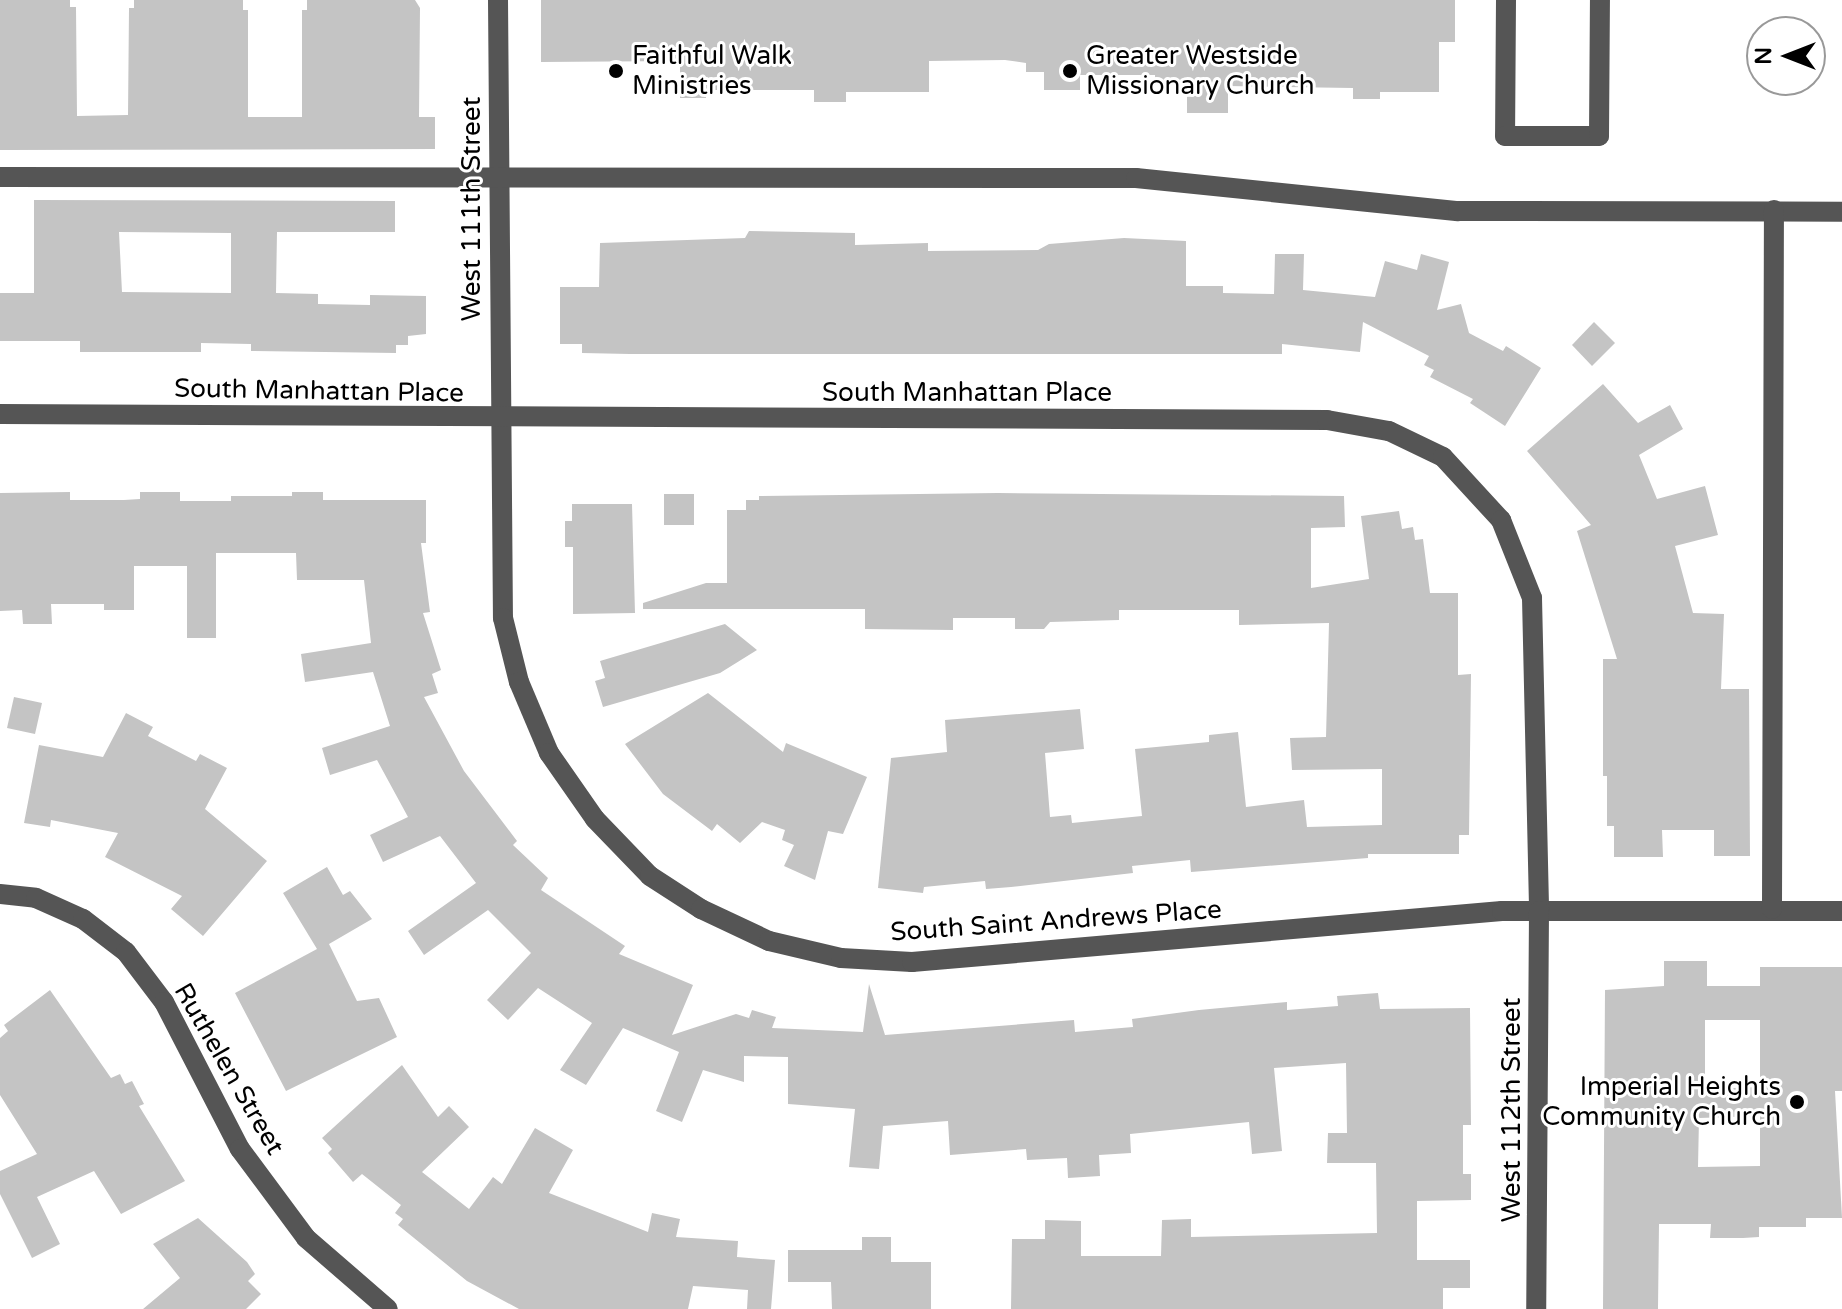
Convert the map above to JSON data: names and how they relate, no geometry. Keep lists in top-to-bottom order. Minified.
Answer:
{"streets":{"street":["West 111th Street","South Manhattan Place","South Saint Andrews Place","Ruthelen Street","West 112th Street"]},"crossings":[["West 111th Street","South Manhattan Place"],["West 111th Street","South Saint Andrews Place"],["South Manhattan Place","South Saint Andrews Place"],["South Manhattan Place","West 112th Street"],["South Saint Andrews Place","West 112th Street"]],"places":["Faithful Walk Ministries","Greater Westside Missionary Church","Imperial Heights Community Church"],"north":"left"}
